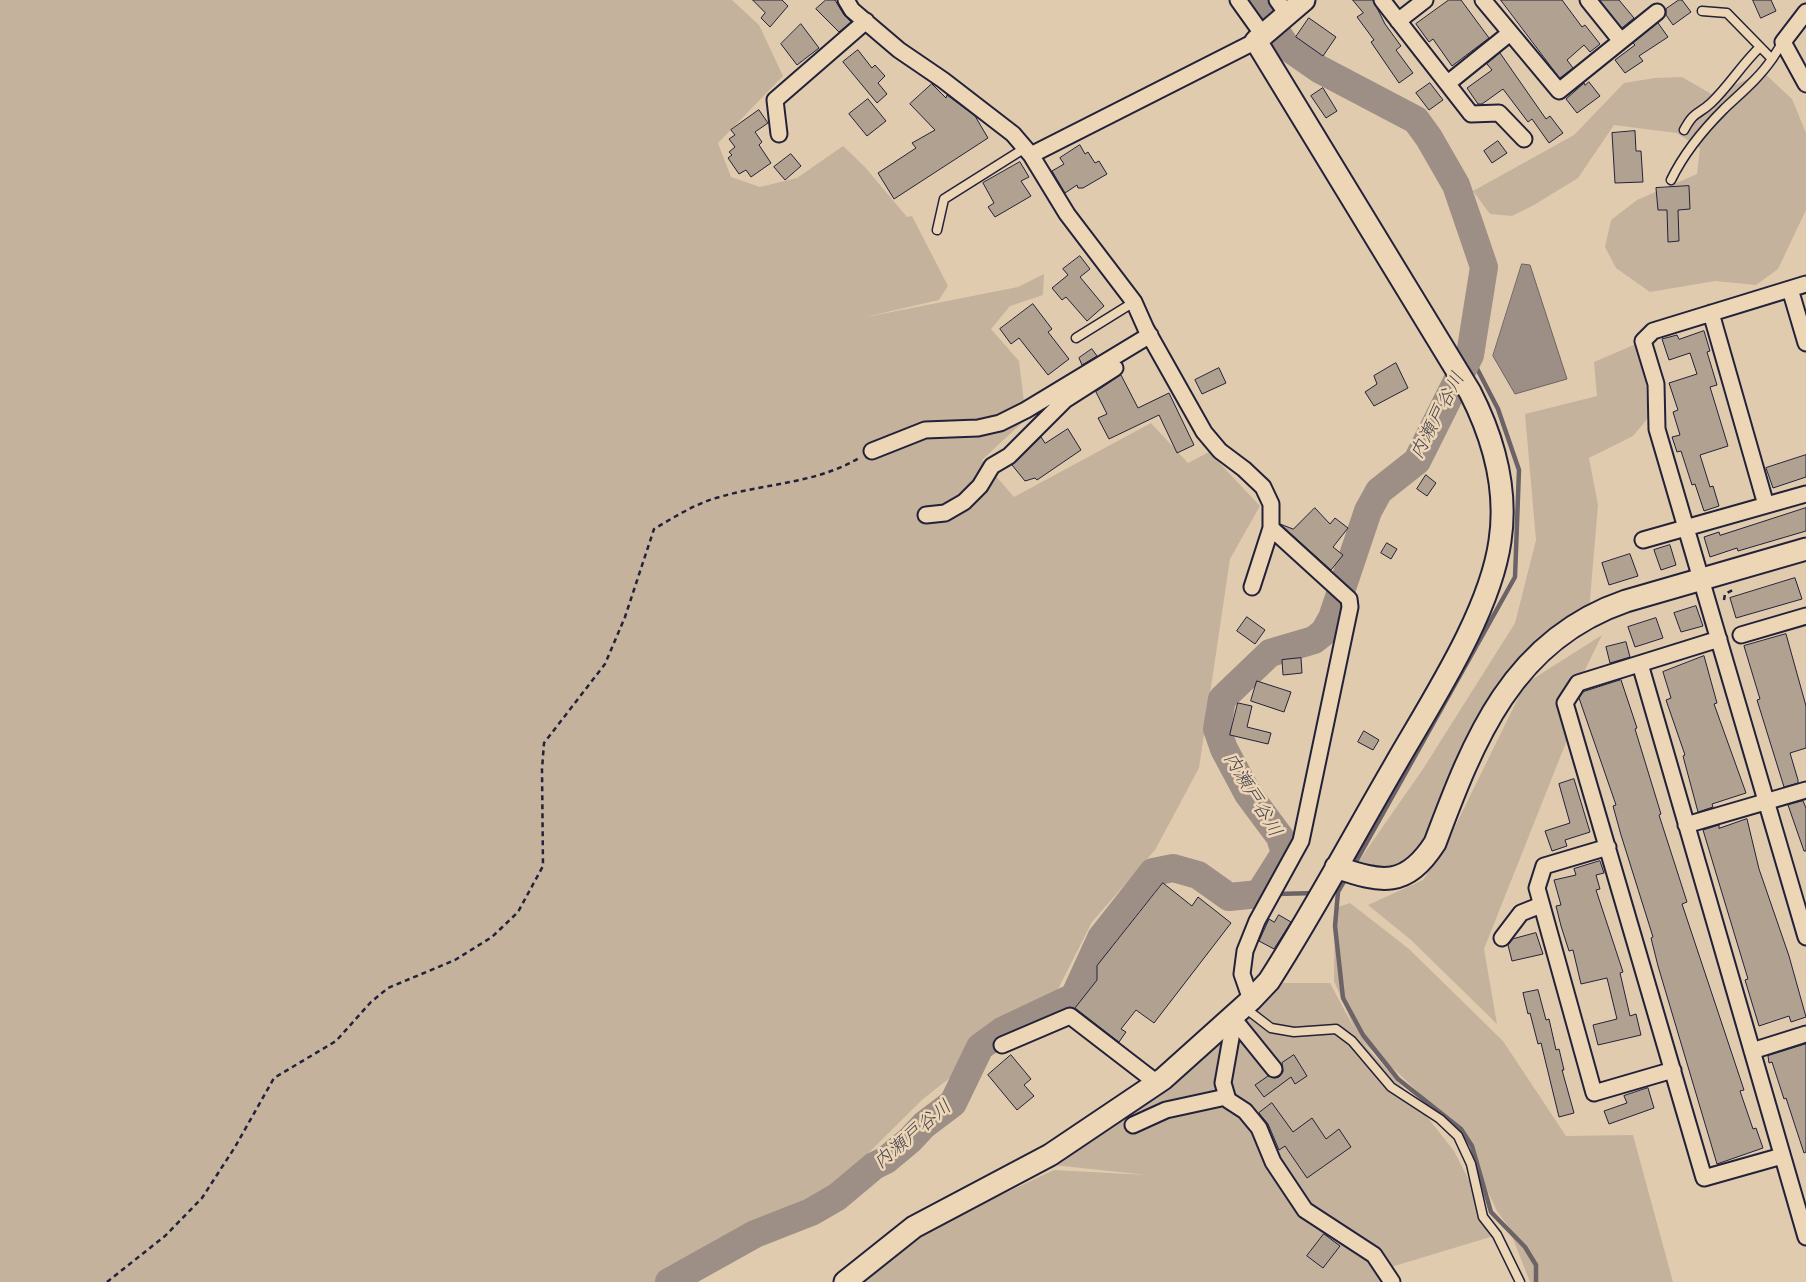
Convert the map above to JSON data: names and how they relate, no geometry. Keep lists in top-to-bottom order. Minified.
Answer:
{"water":["内瀬戸谷川"]}
